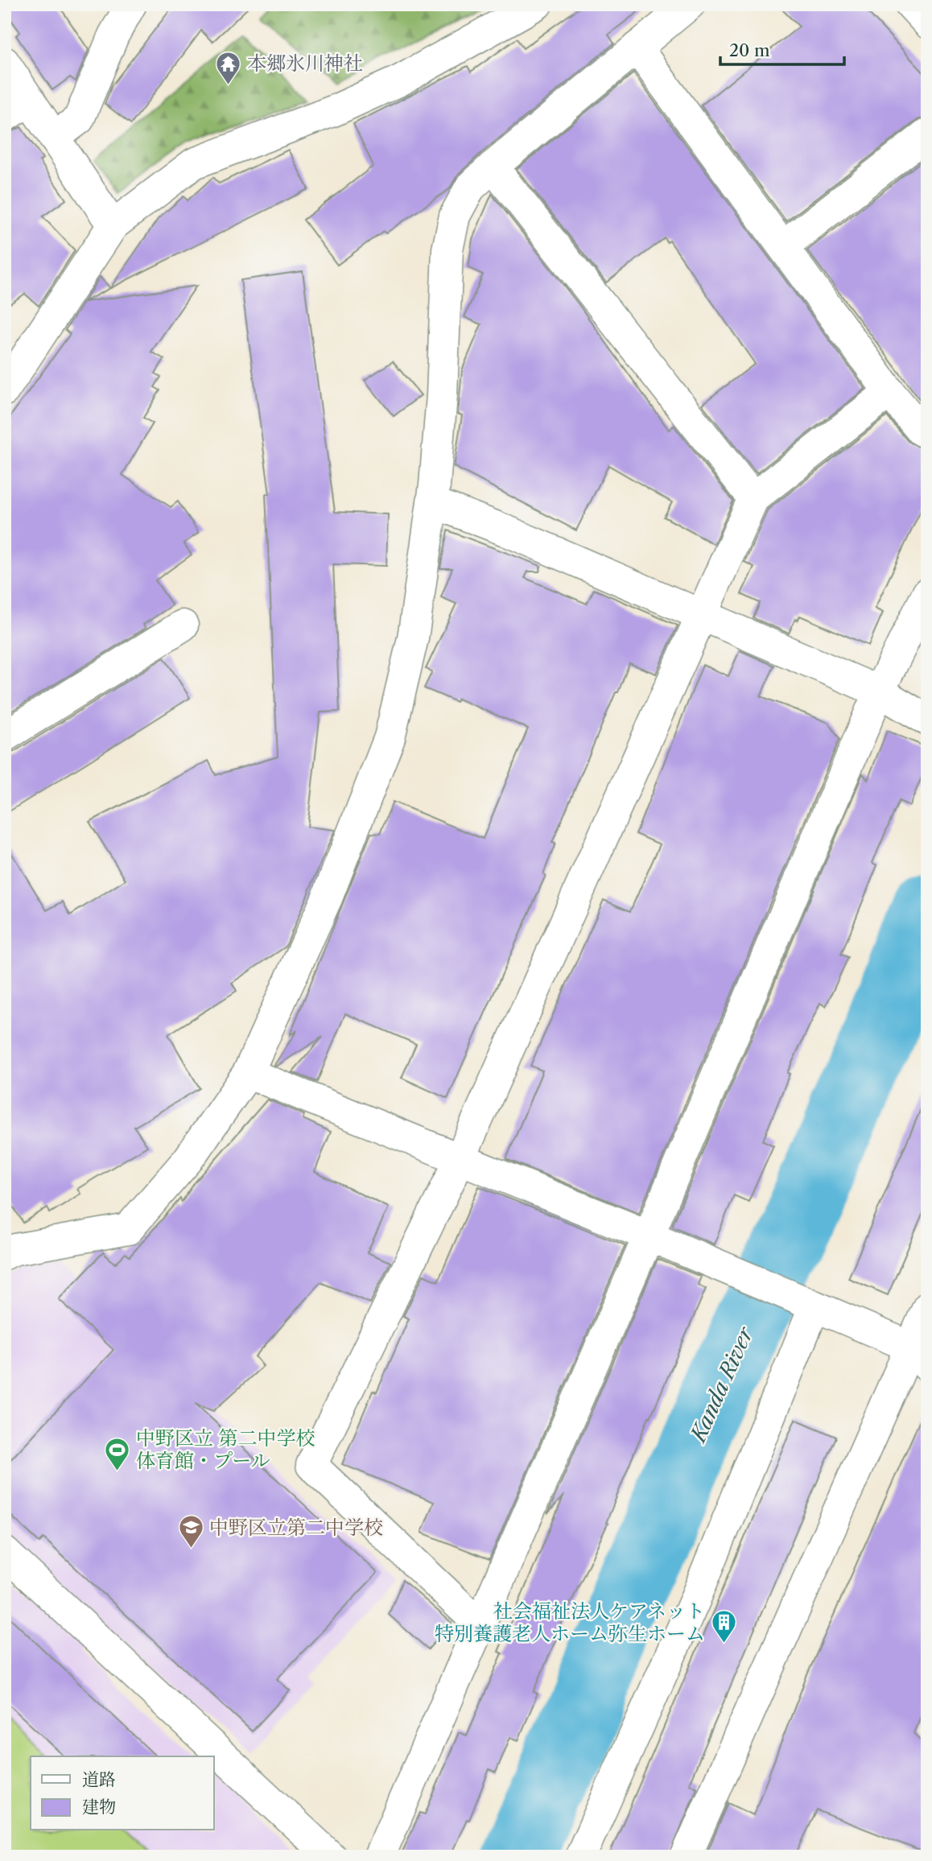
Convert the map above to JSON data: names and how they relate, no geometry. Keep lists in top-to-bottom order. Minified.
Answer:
{"water":["Kanda River"],"places":{"temple":["本郷氷川神社"],"sports":["中野区立 第二中学校 体育館・プール"],"school or university":["中野区立第二中学校"],"building":["社会福祉法人ケアネット 特別養護老人ホーム弥生ホーム"]},"legend":["道路","建物"],"scale_bar":"20 m"}
